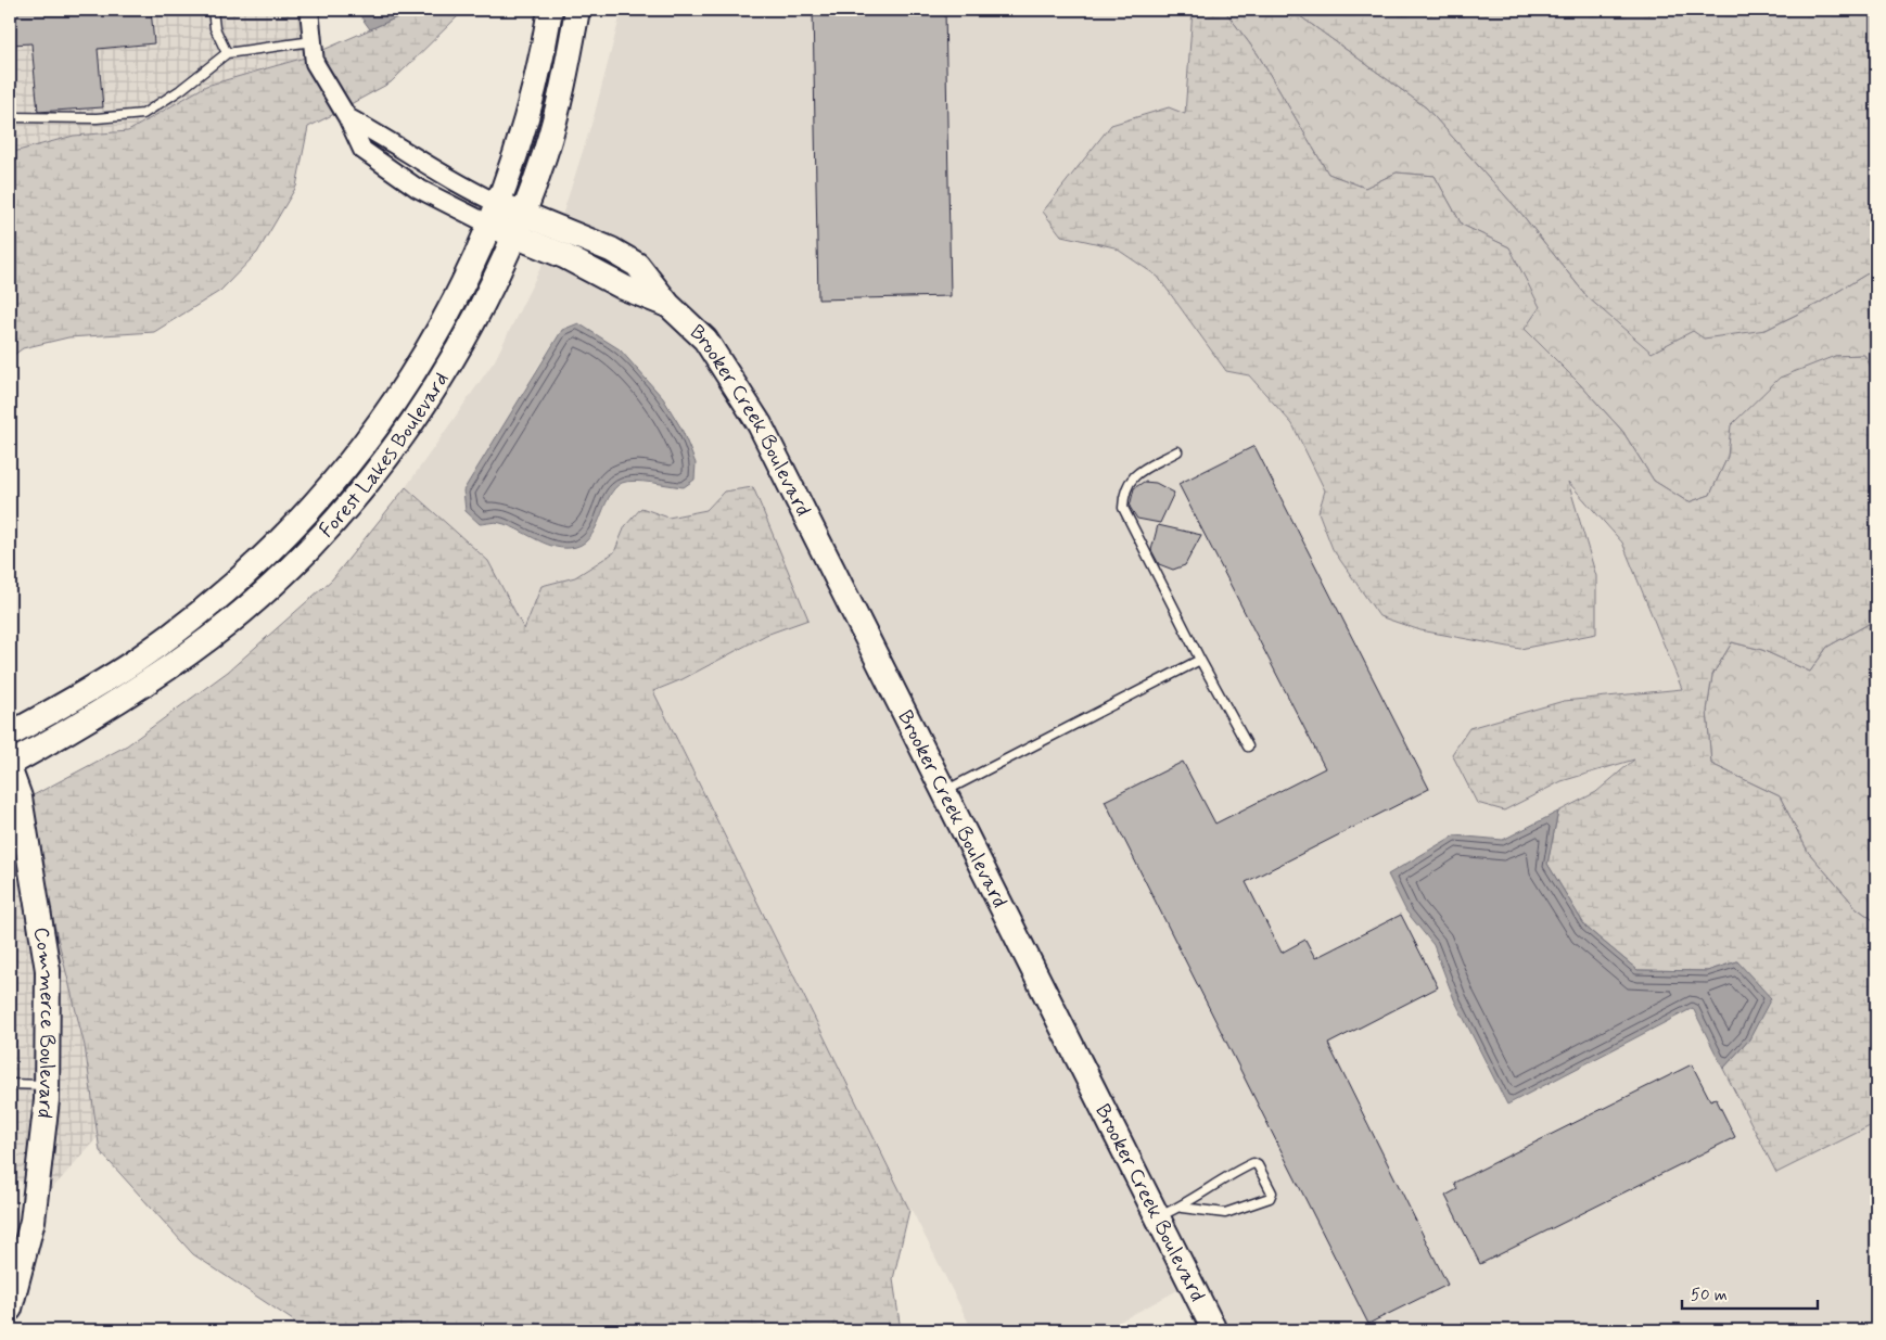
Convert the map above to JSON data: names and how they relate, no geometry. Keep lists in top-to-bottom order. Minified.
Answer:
{"streets":{"street":["Brooker Creek Boulevard","Forest Lakes Boulevard","Commerce Boulevard"]},"crossings":[["Brooker Creek Boulevard","Forest Lakes Boulevard"]],"scale_bar":"50 m"}
